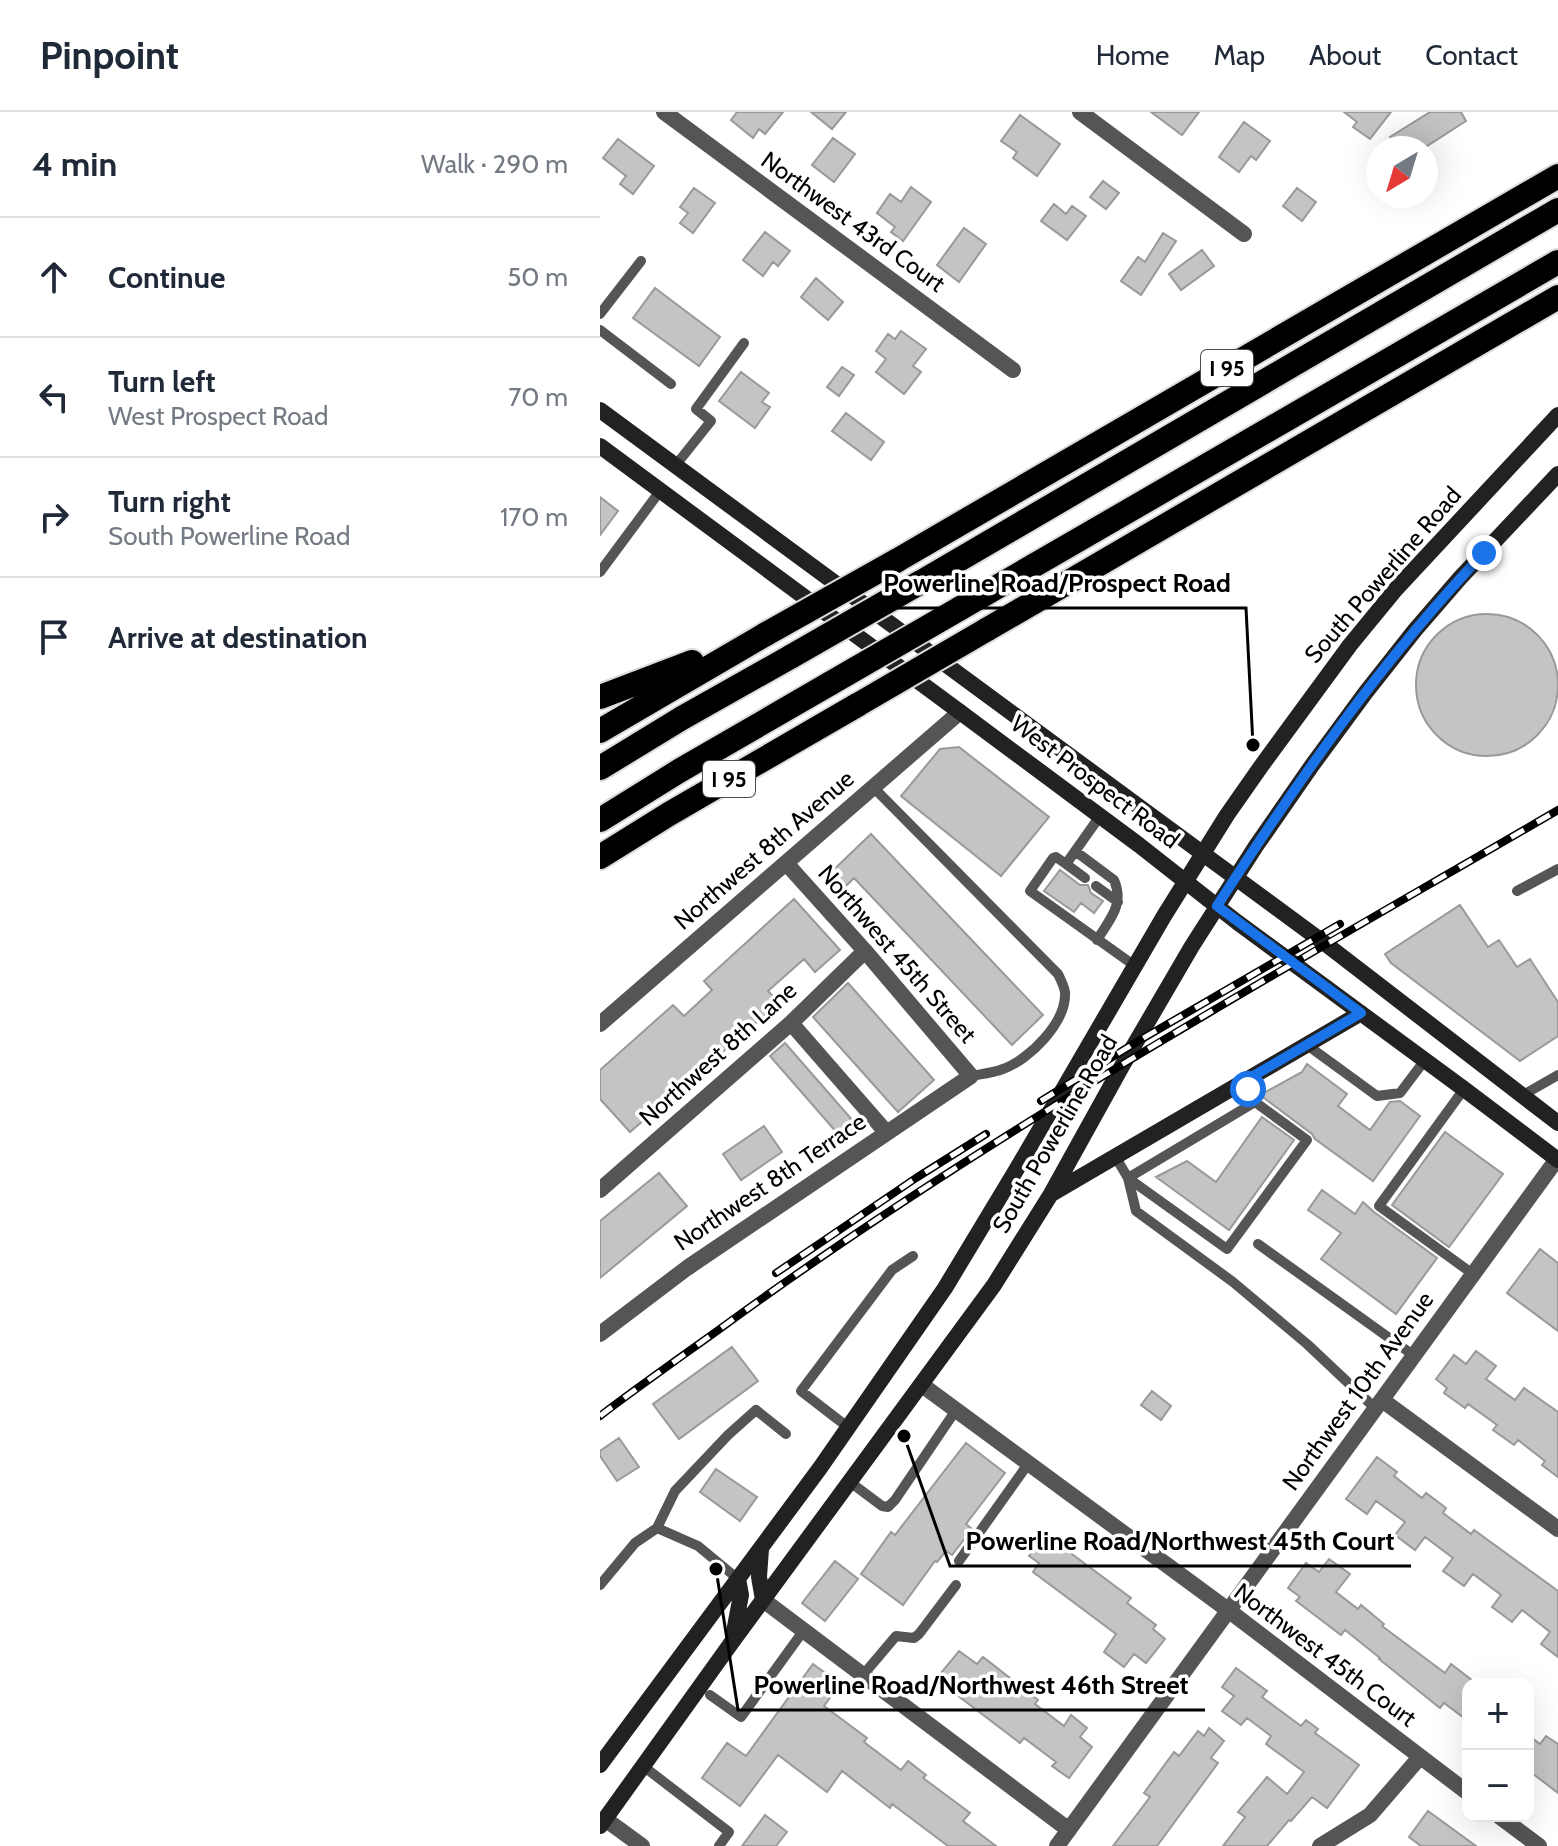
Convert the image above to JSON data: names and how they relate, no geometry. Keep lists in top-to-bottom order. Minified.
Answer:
{"streets":{"highway":["I 95"],"main road":["South Powerline Road","West Prospect Road"],"street":["Northwest 43rd Court","Northwest 8th Avenue","Northwest 45th Street","Northwest 8th Lane","Northwest 8th Terrace","Northwest 10th Avenue","Northwest 45th Court"]},"crossings":[["South Powerline Road","West Prospect Road"],["South Powerline Road","Northwest 45th Court"],["West Prospect Road","Northwest 8th Avenue"],["West Prospect Road","Northwest 10th Avenue"],["Northwest 8th Avenue","Northwest 45th Street"],["Northwest 45th Street","Northwest 8th Lane"],["Northwest 45th Street","Northwest 8th Terrace"],["Northwest 10th Avenue","Northwest 45th Court"]],"places":["Powerline Road/Prospect Road","Powerline Road/Northwest 45th Court","Powerline Road/Northwest 46th Street"],"north":"bottom left","page":{"header":"Pinpoint","nav":["Home","Map","About","Contact"],"heading":["4 min","Walk · 290 m"],"list":[["Continue","50 m"],["Turn left","West Prospect Road","70 m"],["Turn right","South Powerline Road","170 m"],"Arrive at destination"],"map_buttons":["+","−"]}}
